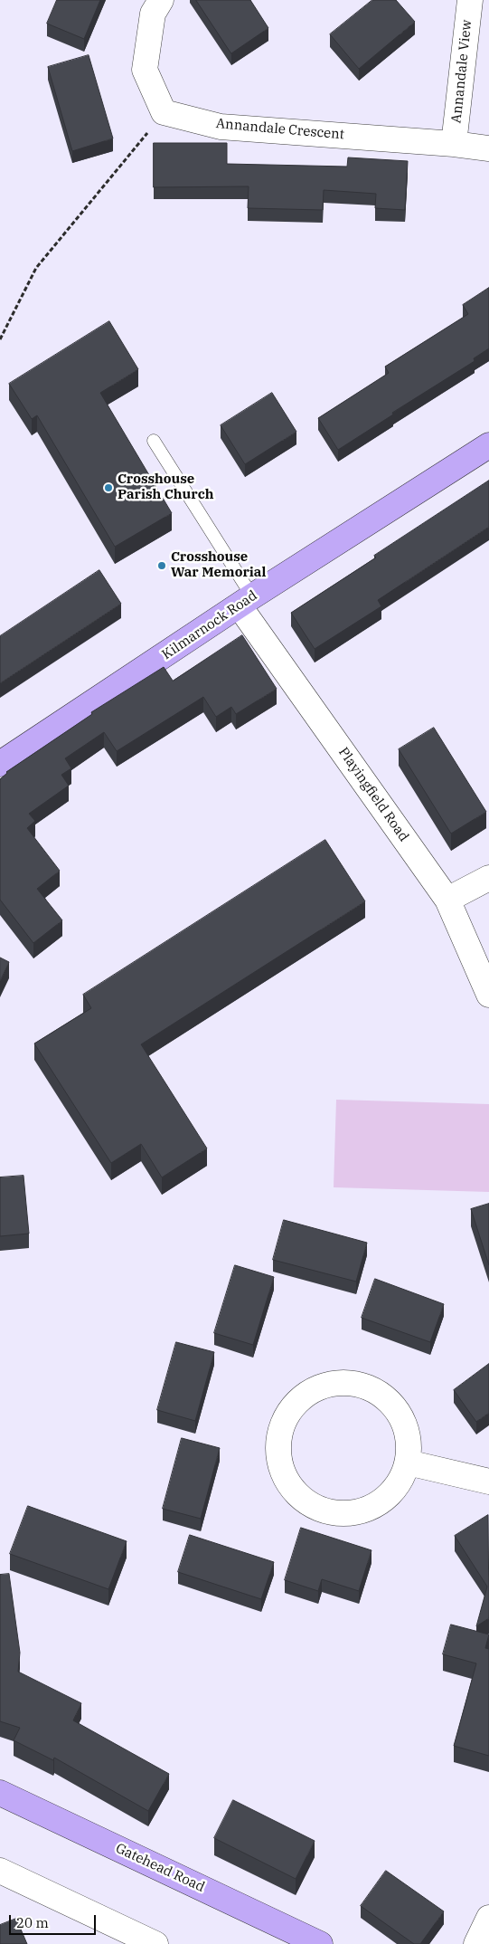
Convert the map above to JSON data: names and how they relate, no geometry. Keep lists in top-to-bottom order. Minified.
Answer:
{"streets":{"main road":["Kilmarnock Road","Gatehead Road"],"street":["Annandale View","Annandale Crescent","Playingfield Road"]},"crossings":[["Annandale View","Annandale Crescent"],["Kilmarnock Road","Playingfield Road"]],"places":["Crosshouse Parish Church","Crosshouse War Memorial"],"scale_bar":"20 m"}
